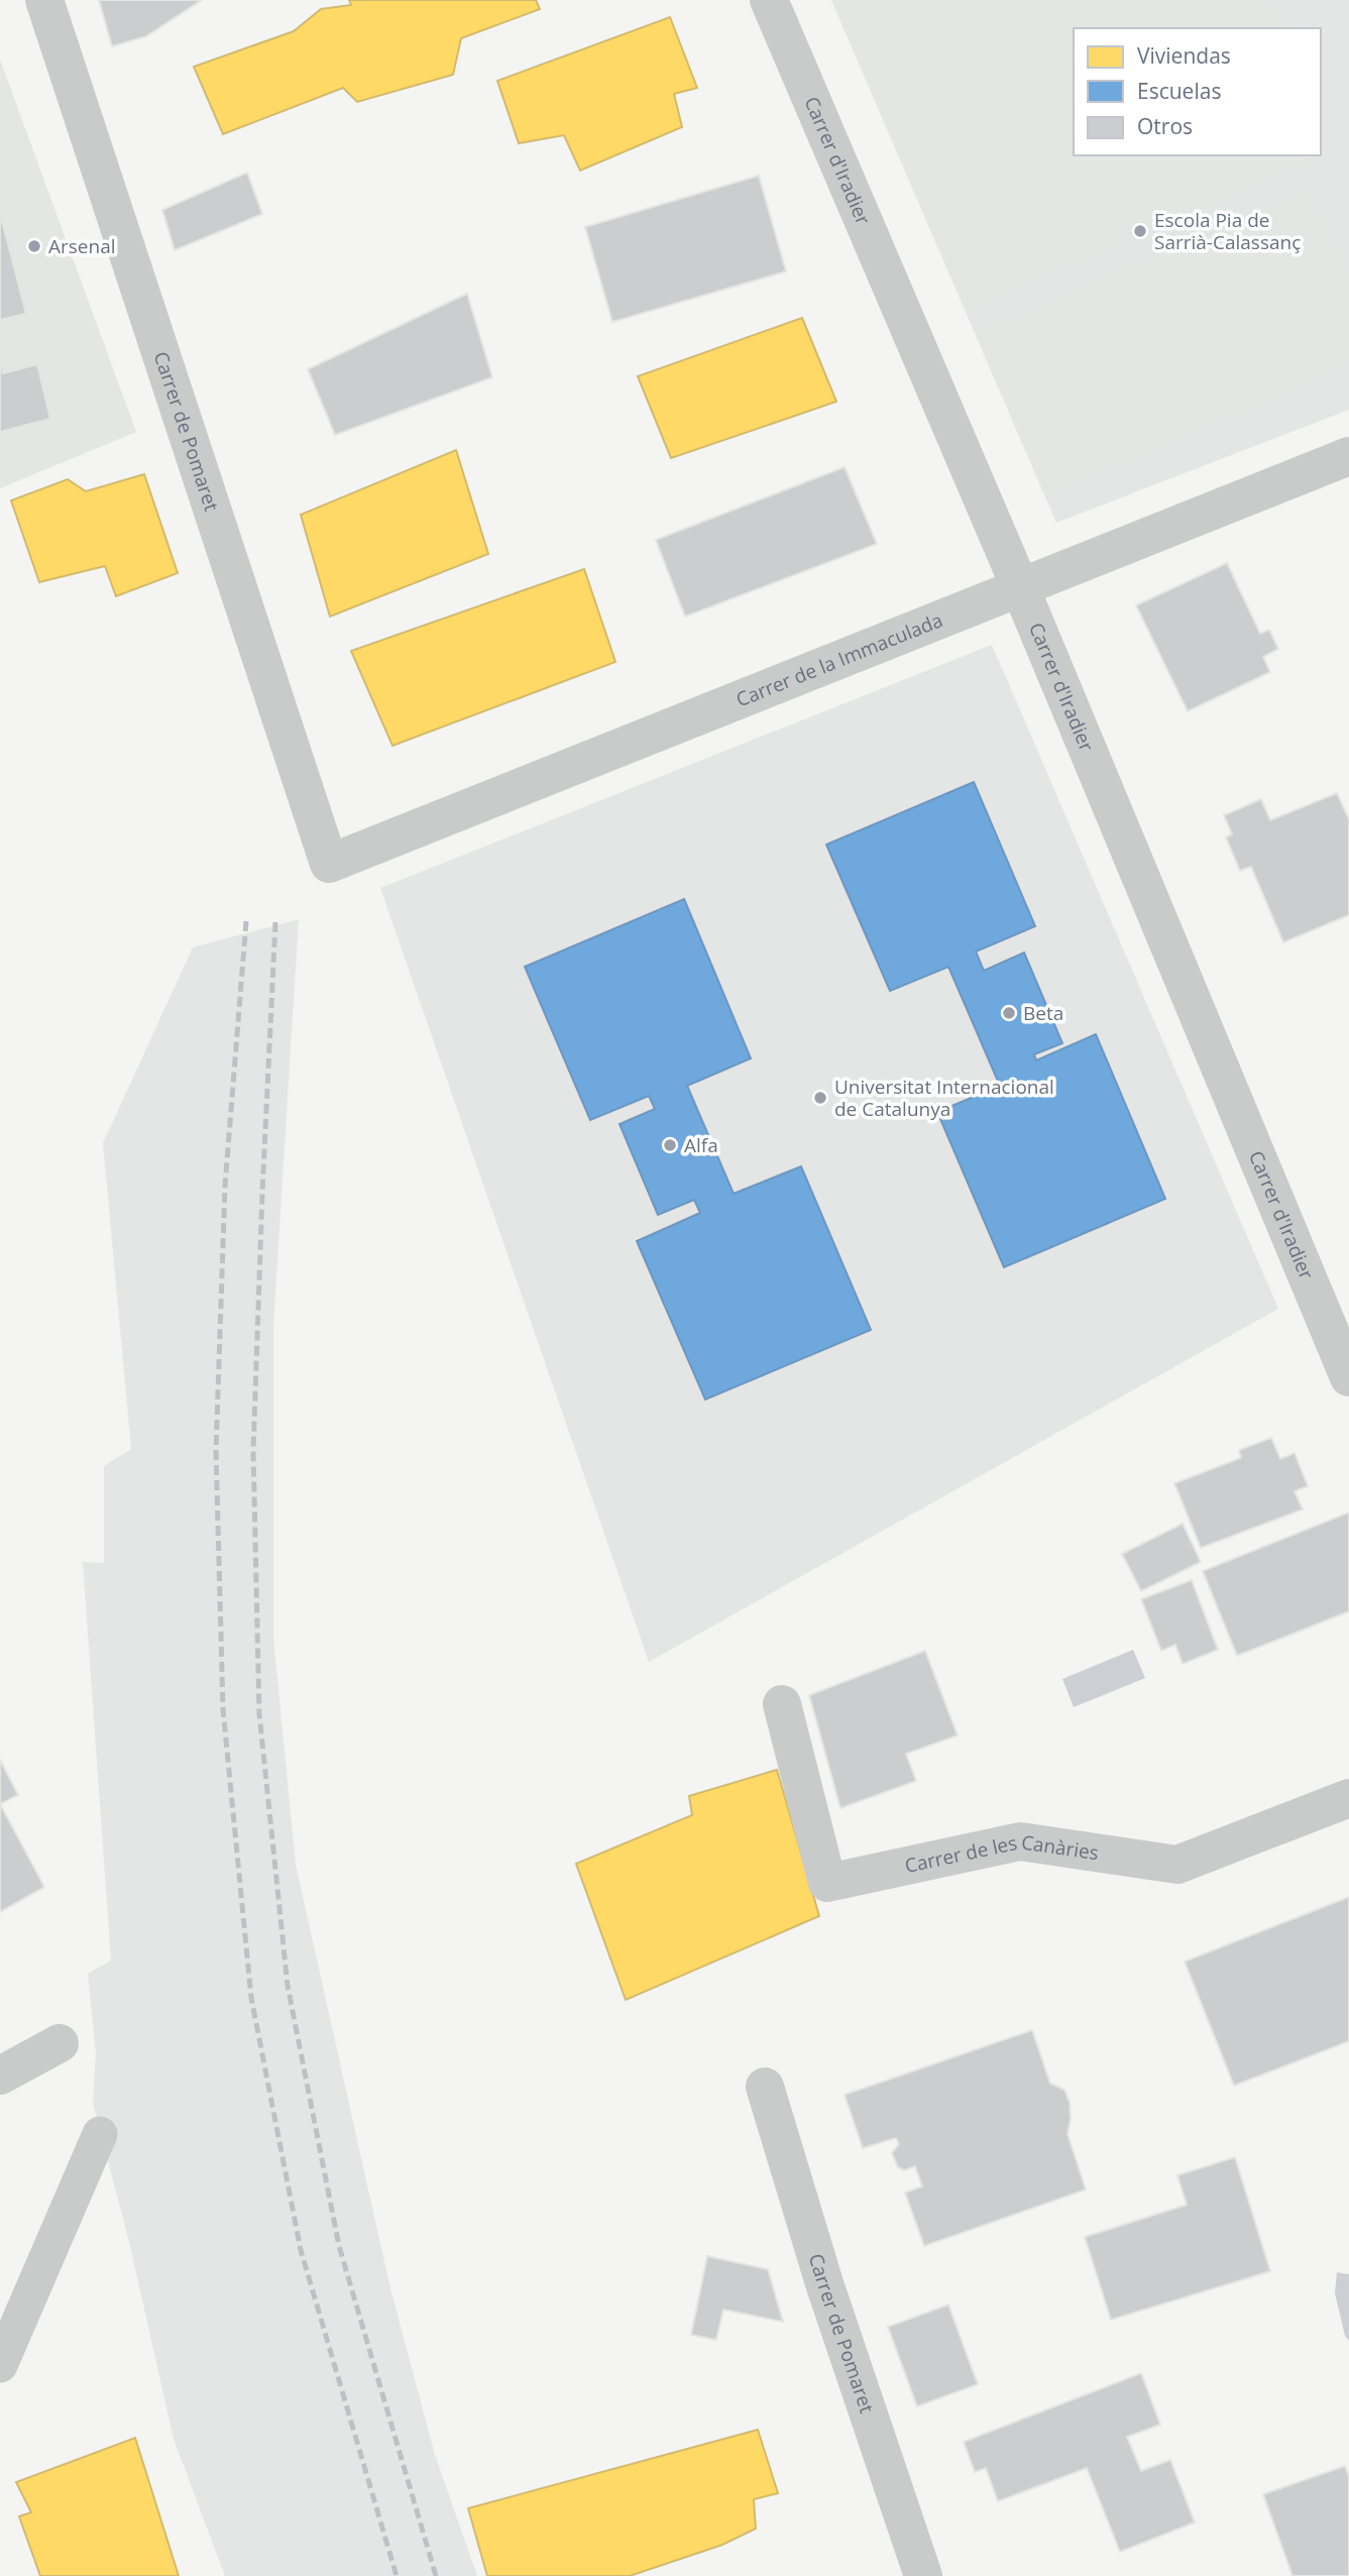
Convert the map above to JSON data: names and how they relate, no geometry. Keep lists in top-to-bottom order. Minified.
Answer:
{"streets":{"street":["Carrer d'Iradier","Carrer de Pomaret","Carrer de la Immaculada","Carrer de les Canàries"]},"crossings":[["Carrer d'Iradier","Carrer de la Immaculada"],["Carrer de Pomaret","Carrer de la Immaculada"]],"places":["Escola Pia de Sarrià-Calassanç","Arsenal","Beta","Universitat Internacional de Catalunya","Alfa"],"legend":["Viviendas","Escuelas","Otros"]}
